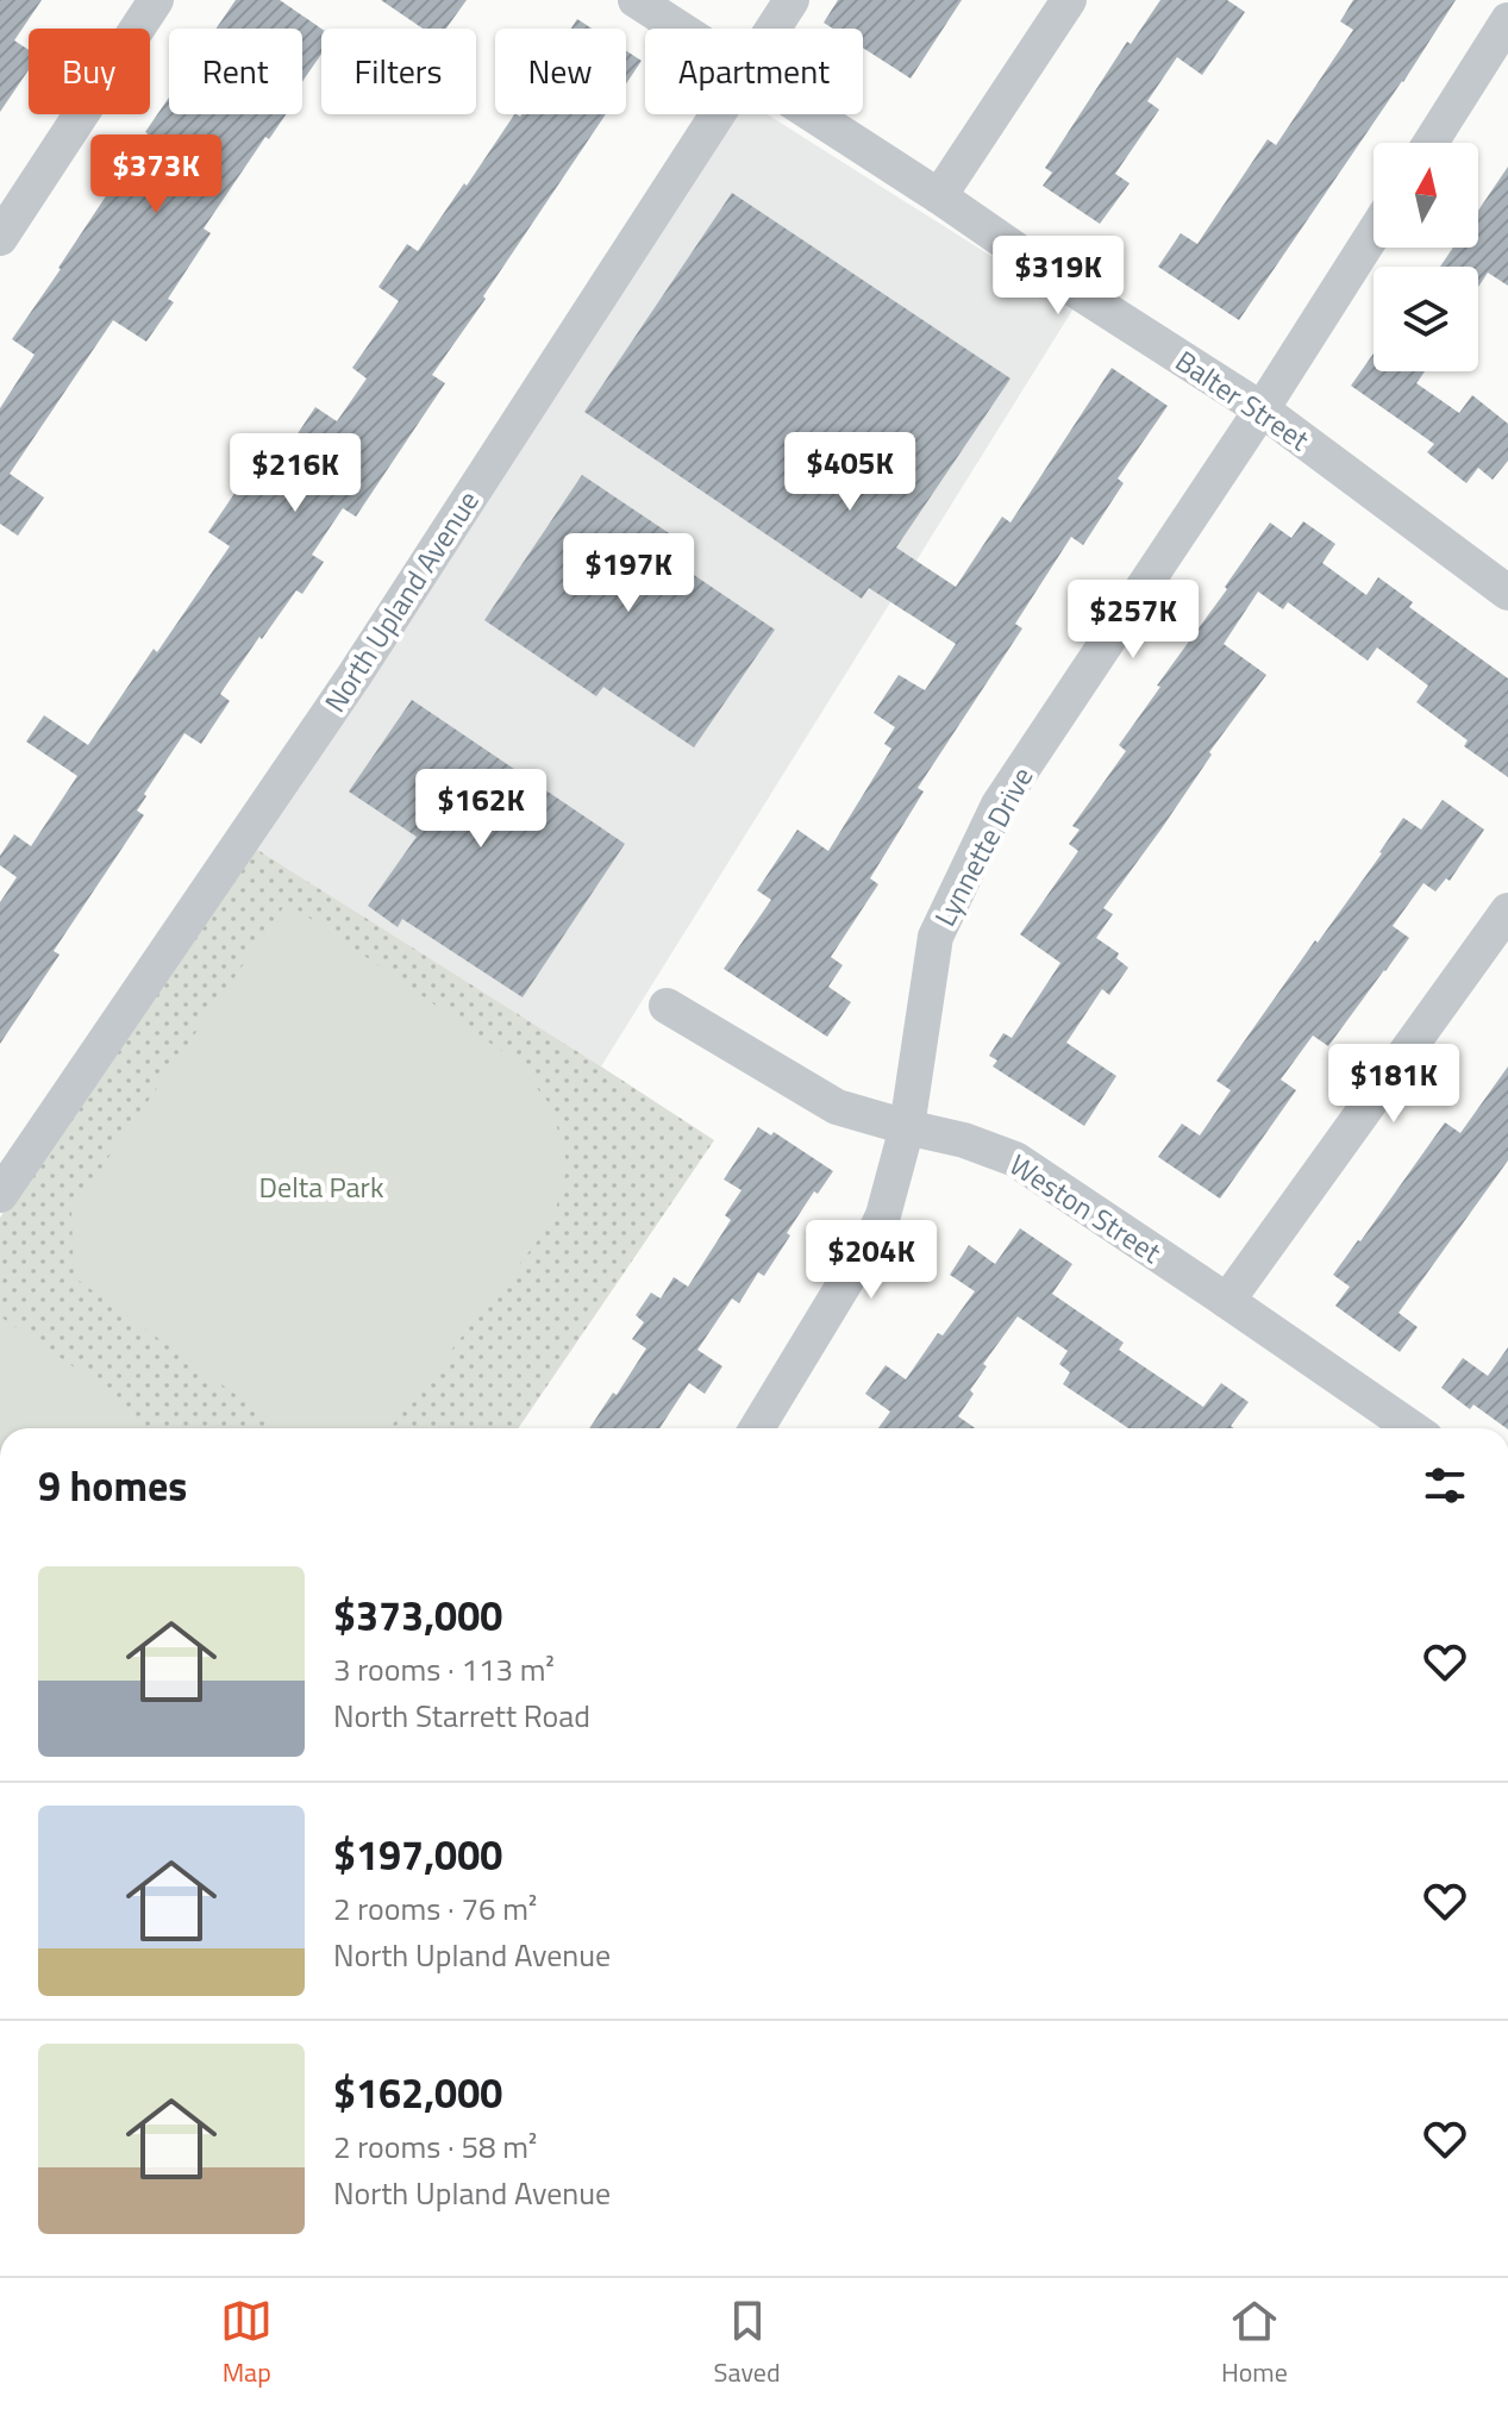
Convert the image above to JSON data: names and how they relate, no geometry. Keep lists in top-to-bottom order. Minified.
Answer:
{"streets":{"street":["Balter Street","North Upland Avenue","Lynnette Drive","Weston Street"]},"crossings":[["Balter Street","Lynnette Drive"],["Lynnette Drive","Weston Street"]],"parks":["Delta Park"],"north":"top","page":{"chip":["Buy","Rent","Filters","New","Apartment"],"price":["$373K","$319K","$405K","$216K","$197K","$257K","$162K","$181K","$204K"],"heading":"9 homes","list":[{"name":"$373,000","note":"3 rooms · 113 m² · North Starrett Road"},{"name":"$197,000","note":"2 rooms · 76 m² · North Upland Avenue"},{"name":"$162,000","note":"2 rooms · 58 m² · North Upland Avenue"}],"tabs":["Map","Saved","Home"]}}
